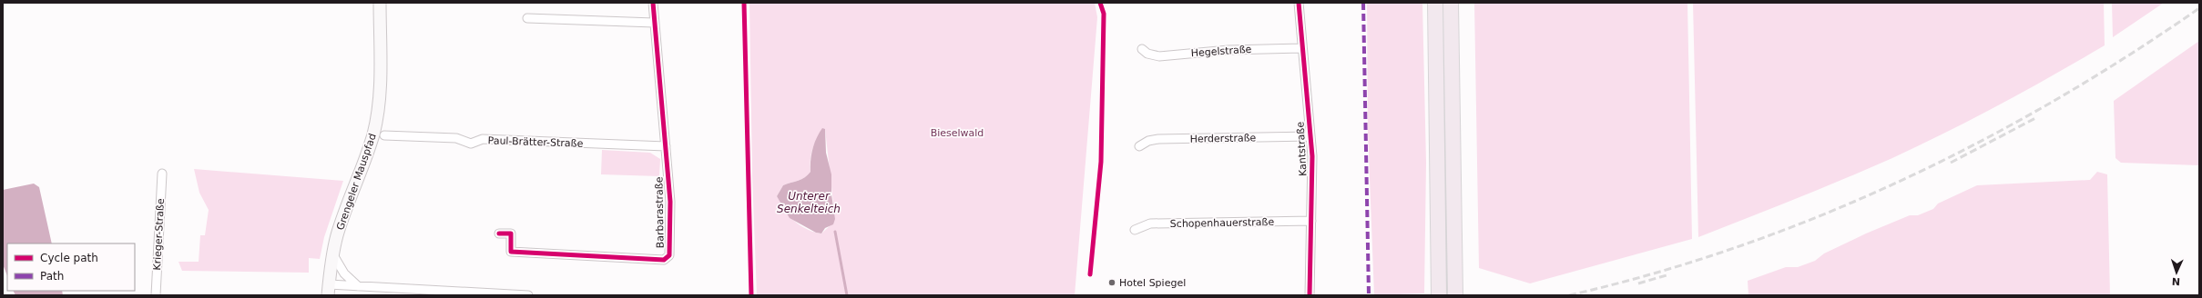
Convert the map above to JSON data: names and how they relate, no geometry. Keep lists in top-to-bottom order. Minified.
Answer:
{"streets":{"main road":["Grengeler Mauspfad"],"street":["Hegelstraße","Herderstraße","Paul-Brätter-Straße","Kantstraße","Barbarastraße","Schopenhauerstraße","Krieger-Straße"]},"crossings":[["Hegelstraße","Kantstraße"],["Herderstraße","Kantstraße"],["Paul-Brätter-Straße","Barbarastraße"],["Kantstraße","Schopenhauerstraße"]],"water":["Unterer Senkelteich"],"parks":["Bieselwald"],"places":["Hotel Spiegel"],"legend":["Cycle path","Path"],"north":"bottom"}
